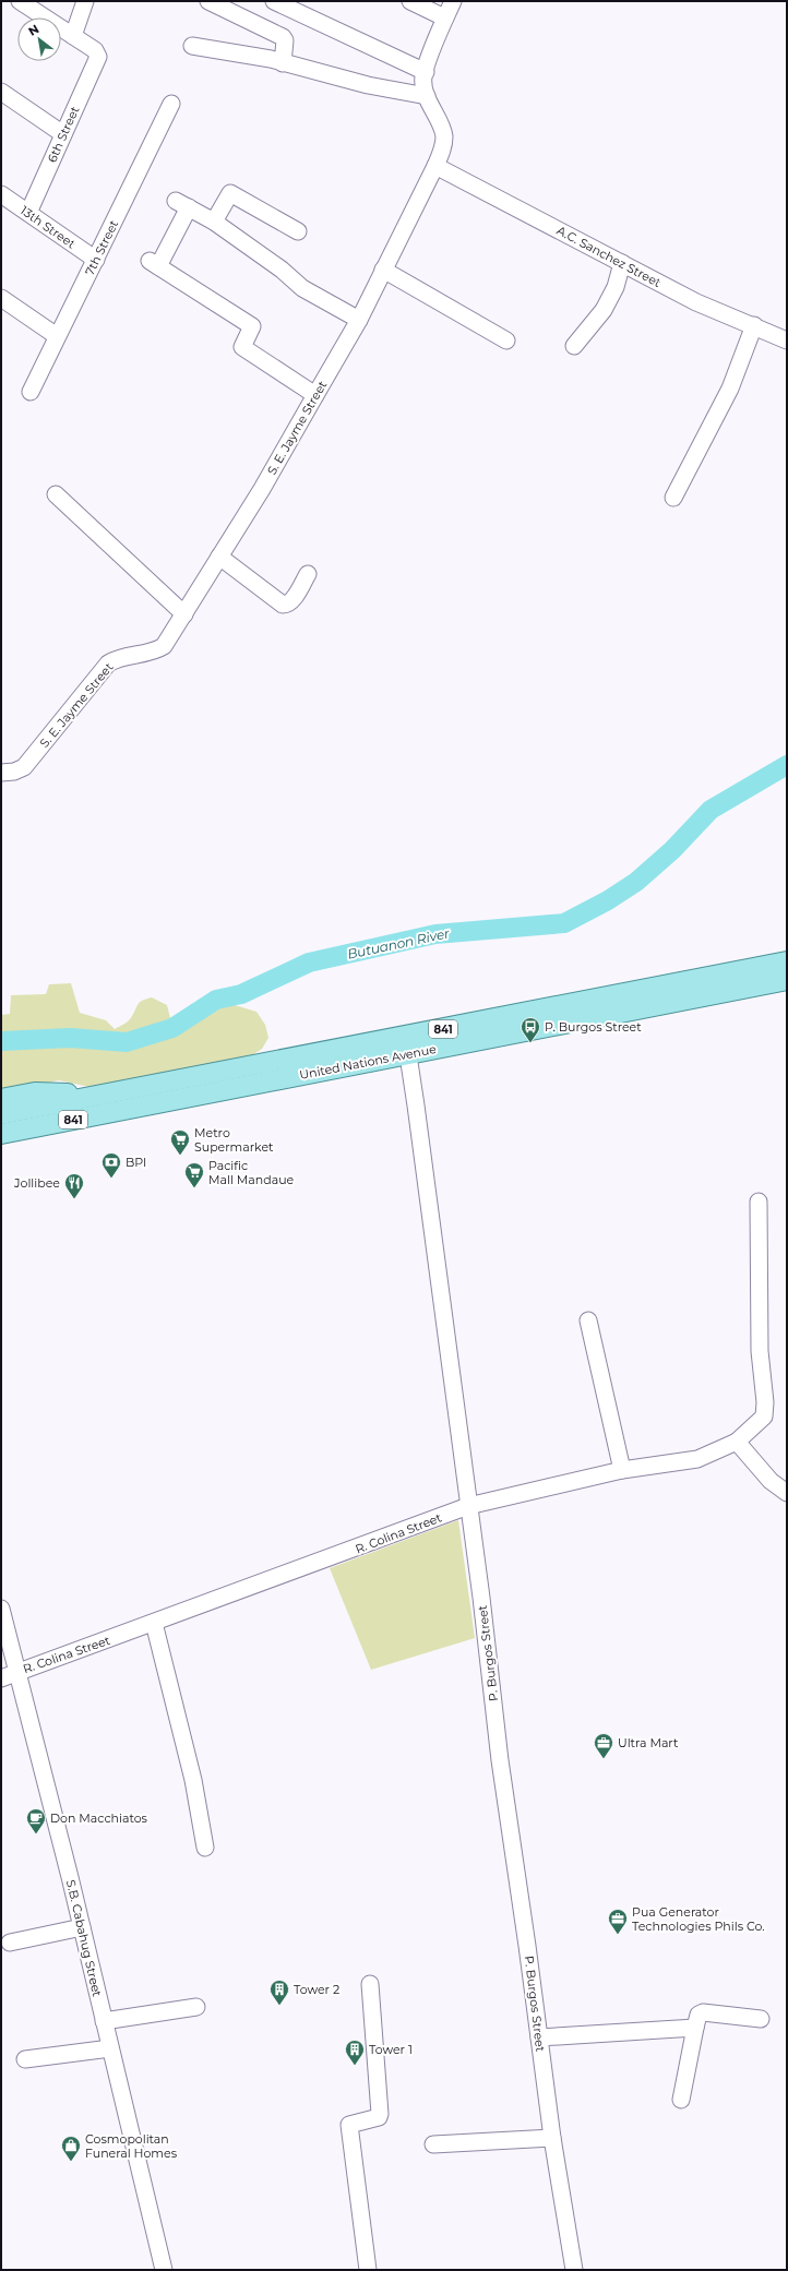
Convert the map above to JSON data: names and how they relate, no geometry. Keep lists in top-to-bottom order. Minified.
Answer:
{"streets":{"main road":["841","United Nations Avenue"],"street":["6th Street","13th Street","7th Street","A.C. Sanchez Street","S. E. Jayme Street","R. Colina Street","P. Burgos Street","S.B. Cabahug Street"]},"crossings":[["6th Street","13th Street"],["13th Street","7th Street"],["A.C. Sanchez Street","S. E. Jayme Street"],["United Nations Avenue","P. Burgos Street"],["R. Colina Street","P. Burgos Street"],["R. Colina Street","S.B. Cabahug Street"]],"water":["Butuanon River"],"places":{"bus stop":["P. Burgos Street"],"supermarket":["Metro Supermarket","Pacific Mall Mandaue"],"bank":["BPI"],"restaurant":["Jollibee"],"office":["Ultra Mart","Pua Generator Technologies Phils Co."],"cafe":["Don Macchiatos"],"building":["Tower 2","Tower 1"],"shop":["Cosmopolitan Funeral Homes"]},"north":"top left"}
